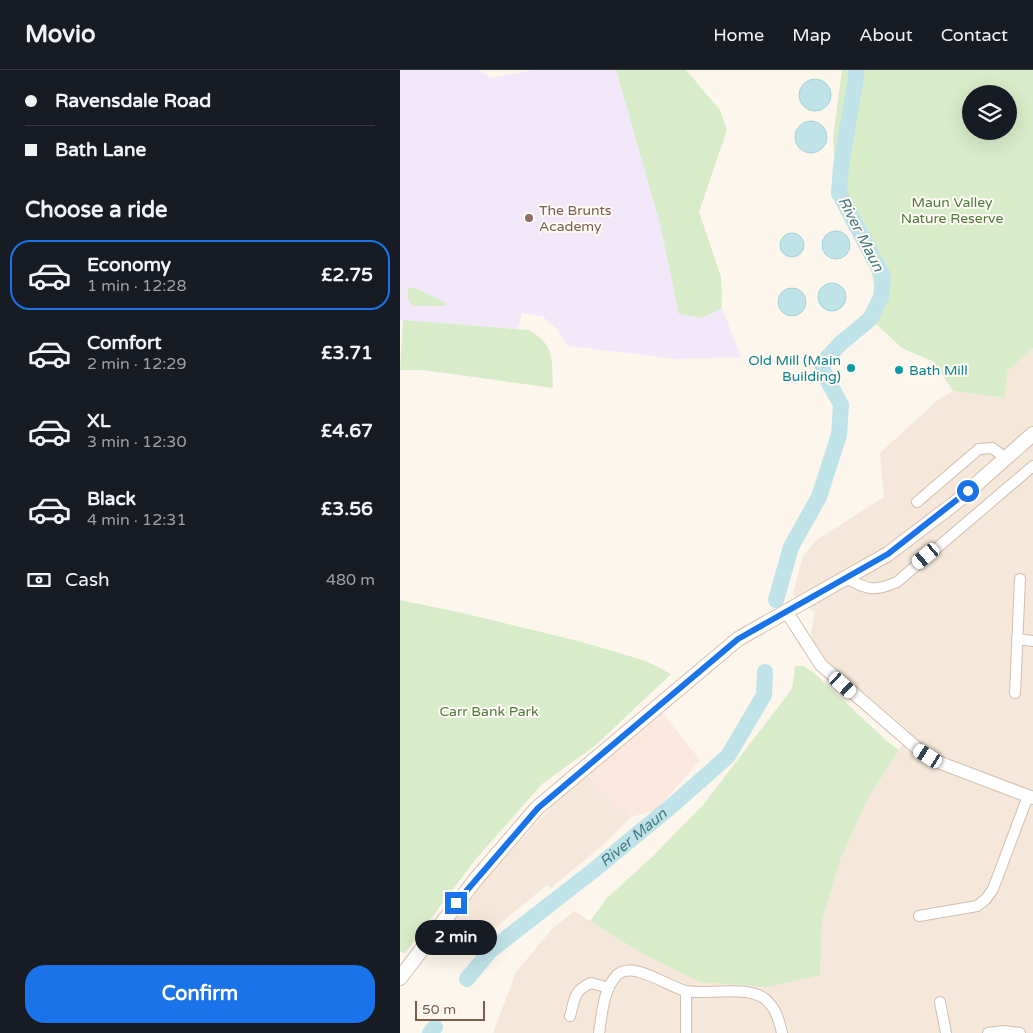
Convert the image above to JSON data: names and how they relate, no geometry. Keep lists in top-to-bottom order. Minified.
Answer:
{"water":["River Maun"],"parks":["Maun Valley Nature Reserve","Carr Bank Park"],"places":["The Brunts Academy","Old Mill (Main Building)","Bath Mill"],"scale_bar":"50 m","page":{"header":"Movio","nav":["Home","Map","About","Contact"],"banner":["Ravensdale Road","Bath Lane"],"heading":"Choose a ride","list":[{"name":"Economy","note":"1 min · 12:28","value":"£2.75"},{"name":"Comfort","note":"2 min · 12:29","value":"£3.71"},{"name":"XL","note":"3 min · 12:30","value":"£4.67"},{"name":"Black","note":"4 min · 12:31","value":"£3.56"}],"pay":["Cash","480 m"],"bubble":"2 min","buttons":"Confirm","scale":"50 m"}}
